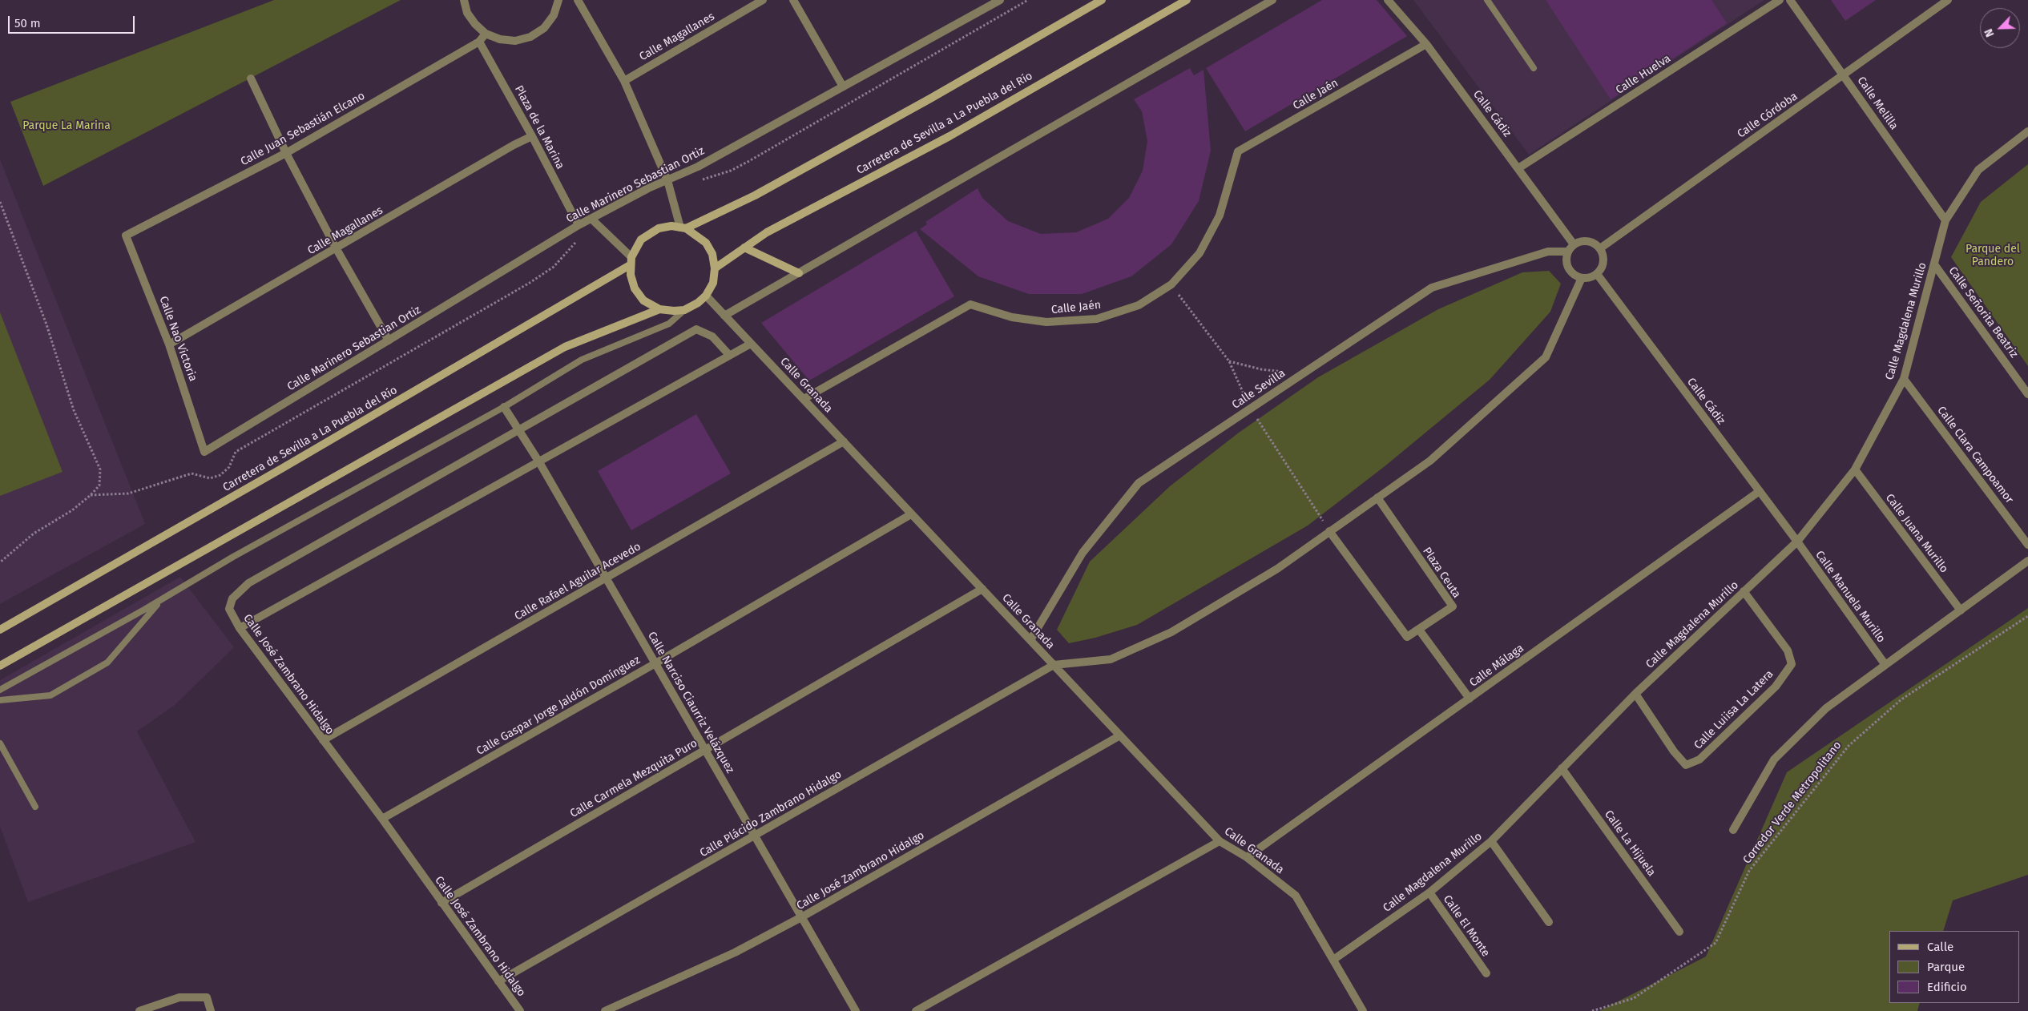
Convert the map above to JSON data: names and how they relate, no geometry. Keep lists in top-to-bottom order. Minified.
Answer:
{"streets":{"main road":["Carretera de Sevilla a La Puebla del Río"],"street":["Calle Magallanes","Calle Huelva","Calle Jaén","Calle Melilla","Calle Cádiz","Calle Córdoba","Plaza de la Marina","Calle Juan Sebastián Elcano","Calle Marinero Sebastian Ortiz","Calle Señorita Beatriz","Calle Magdalena Murillo","Calle Nao Victoria","Calle Granada","Calle Sevilla","Calle Clara Campoamor","Calle Juana Murillo","Plaza Ceuta","Calle Rafael Aguilar Acevedo","Calle Manuela Murillo","Calle Málaga","Calle José Zambrano Hidalgo","Calle Narciso Ciaurriz Velázquez","Calle Gaspar Jorge Jaldón Domínguez","Calle Luiisa La Latera","Calle Carmela Mezquita Puro","Calle Plácido Zambrano Hidalgo","Calle La Hijuela","Calle El Monte"],"path":["Corredor Verde Metropolitano"]},"crossings":[["Calle Magallanes","Plaza de la Marina"],["Calle Magallanes","Calle Nao Victoria"],["Calle Huelva","Calle Cádiz"],["Calle Jaén","Calle Cádiz"],["Calle Jaén","Calle Granada"],["Calle Melilla","Calle Córdoba"],["Calle Melilla","Calle Magdalena Murillo"],["Calle Cádiz","Calle Córdoba"],["Calle Cádiz","Calle Magdalena Murillo"],["Calle Cádiz","Calle Sevilla"],["Calle Cádiz","Calle Manuela Murillo"],["Calle Cádiz","Calle Málaga"],["Calle Córdoba","Calle Sevilla"],["Carretera de Sevilla a La Puebla del Río","Calle Granada"],["Plaza de la Marina","Calle Juan Sebastián Elcano"],["Plaza de la Marina","Calle Marinero Sebastian Ortiz"],["Calle Juan Sebastián Elcano","Calle Nao Victoria"],["Calle Marinero Sebastian Ortiz","Calle Nao Victoria"],["Calle Señorita Beatriz","Calle Magdalena Murillo"],["Calle Magdalena Murillo","Calle Granada"],["Calle Magdalena Murillo","Calle Clara Campoamor"],["Calle Magdalena Murillo","Calle Juana Murillo"],["Calle Magdalena Murillo","Calle Manuela Murillo"],["Calle Magdalena Murillo","Calle Luiisa La Latera"],["Calle Magdalena Murillo","Calle La Hijuela"],["Calle Magdalena Murillo","Calle El Monte"],["Calle Granada","Calle Sevilla"],["Calle Granada","Calle Rafael Aguilar Acevedo"],["Calle Granada","Calle Málaga"],["Calle Granada","Calle José Zambrano Hidalgo"],["Calle Granada","Calle Gaspar Jorge Jaldón Domínguez"],["Calle Granada","Calle Carmela Mezquita Puro"],["Calle Granada","Calle Plácido Zambrano Hidalgo"],["Calle Rafael Aguilar Acevedo","Calle José Zambrano Hidalgo"],["Calle Rafael Aguilar Acevedo","Calle Narciso Ciaurriz Velázquez"],["Calle José Zambrano Hidalgo","Calle Narciso Ciaurriz Velázquez"],["Calle José Zambrano Hidalgo","Calle Gaspar Jorge Jaldón Domínguez"],["Calle José Zambrano Hidalgo","Calle Carmela Mezquita Puro"],["Calle José Zambrano Hidalgo","Calle Plácido Zambrano Hidalgo"],["Calle Narciso Ciaurriz Velázquez","Calle Gaspar Jorge Jaldón Domínguez"],["Calle Narciso Ciaurriz Velázquez","Calle Carmela Mezquita Puro"],["Calle Narciso Ciaurriz Velázquez","Calle Plácido Zambrano Hidalgo"]],"parks":["Parque La Marina","Parque del Pandero"],"legend":["Calle","Parque","Edificio"],"scale_bar":"50 m","north":"bottom left"}
